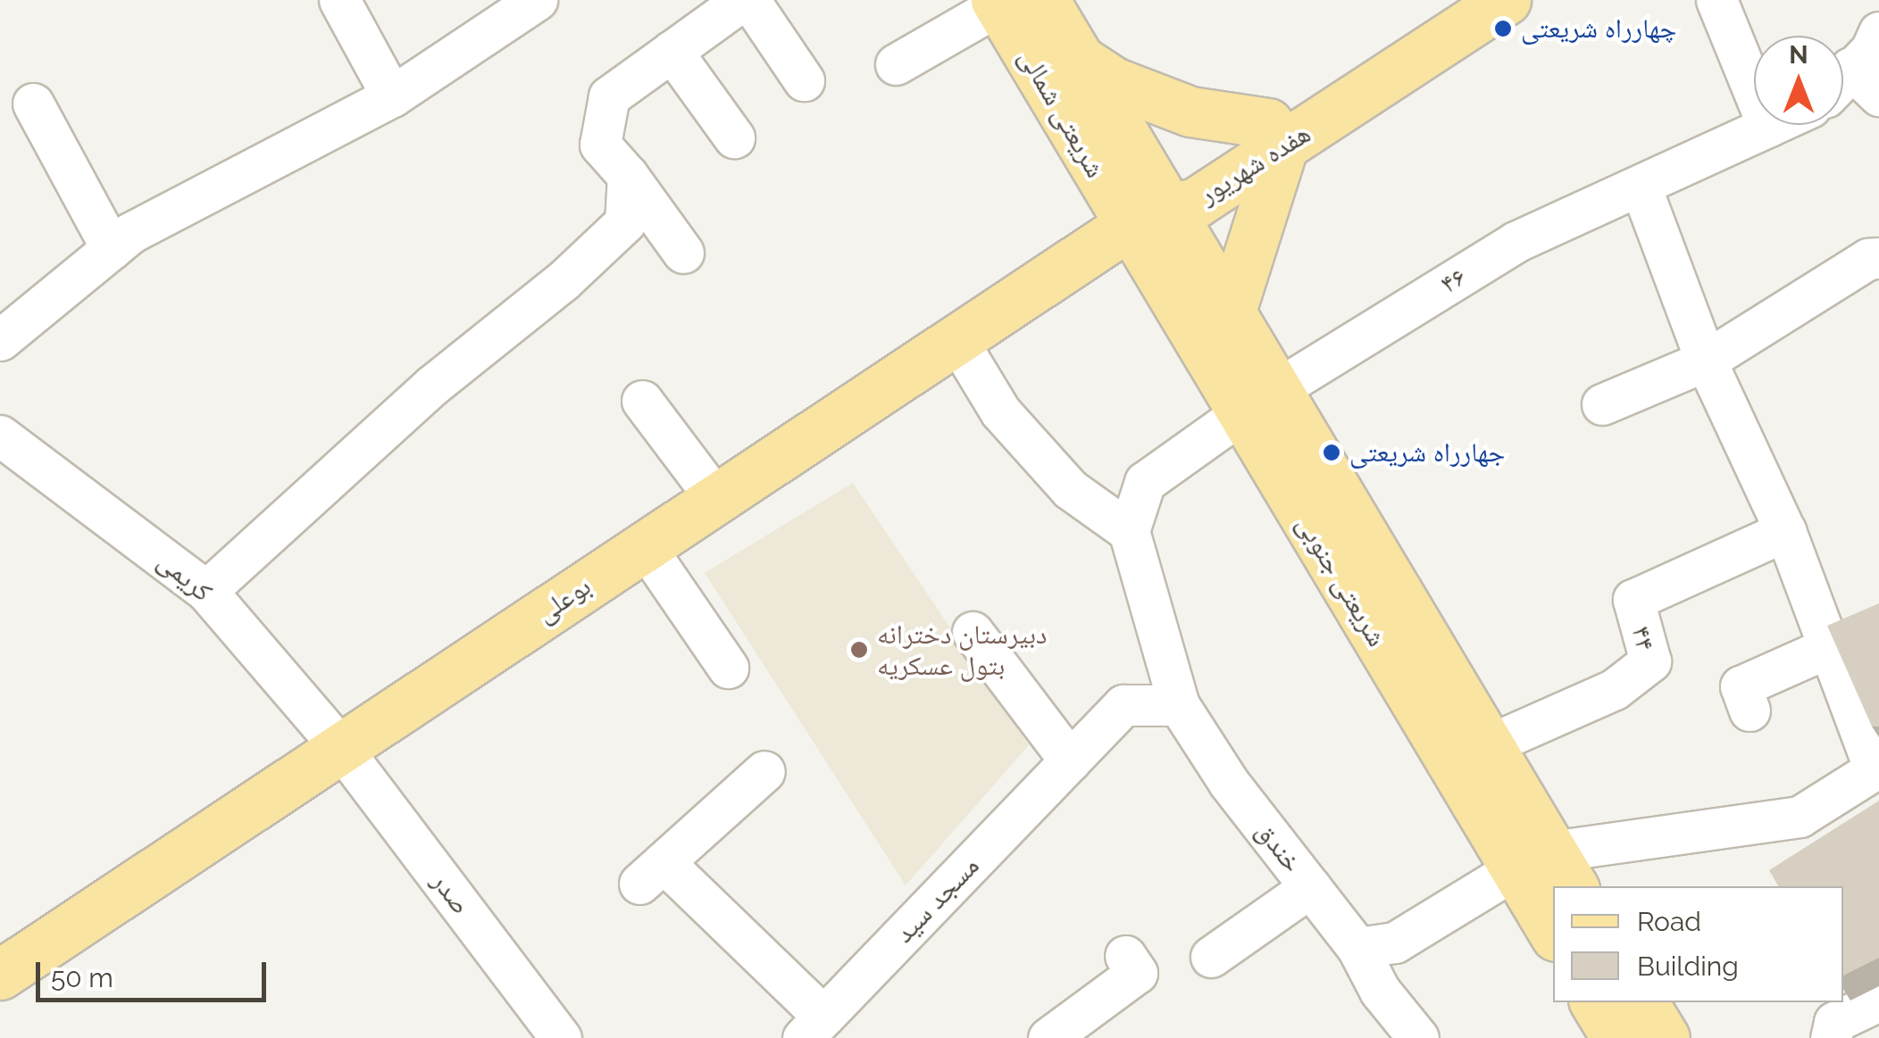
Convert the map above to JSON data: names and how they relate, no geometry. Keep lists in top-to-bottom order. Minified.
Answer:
{"streets":{"main road":["شریعتی شمالی","هفده شهریور","شریعتی جنوبی","بوعلی"],"street":["۴۶","کریمی","۴۴","خندق","صدر","مسجد سید"]},"crossings":[["شریعتی شمالی","هفده شهریور"],["شریعتی شمالی","شریعتی جنوبی"],["شریعتی شمالی","بوعلی"],["هفده شهریور","شریعتی جنوبی"],["هفده شهریور","بوعلی"],["۴۶","شریعتی جنوبی"],["۴۶","خندق"],["کریمی","بوعلی"],["کریمی","صدر"],["شریعتی جنوبی","بوعلی"],["شریعتی جنوبی","۴۴"],["بوعلی","صدر"]],"places":["چهارراه شریعتی","جهارراه شریعتی","دبیرستان دخترانه بتول عسکریه"],"legend":["Road","Building"],"scale_bar":"50 m","north":"top"}
